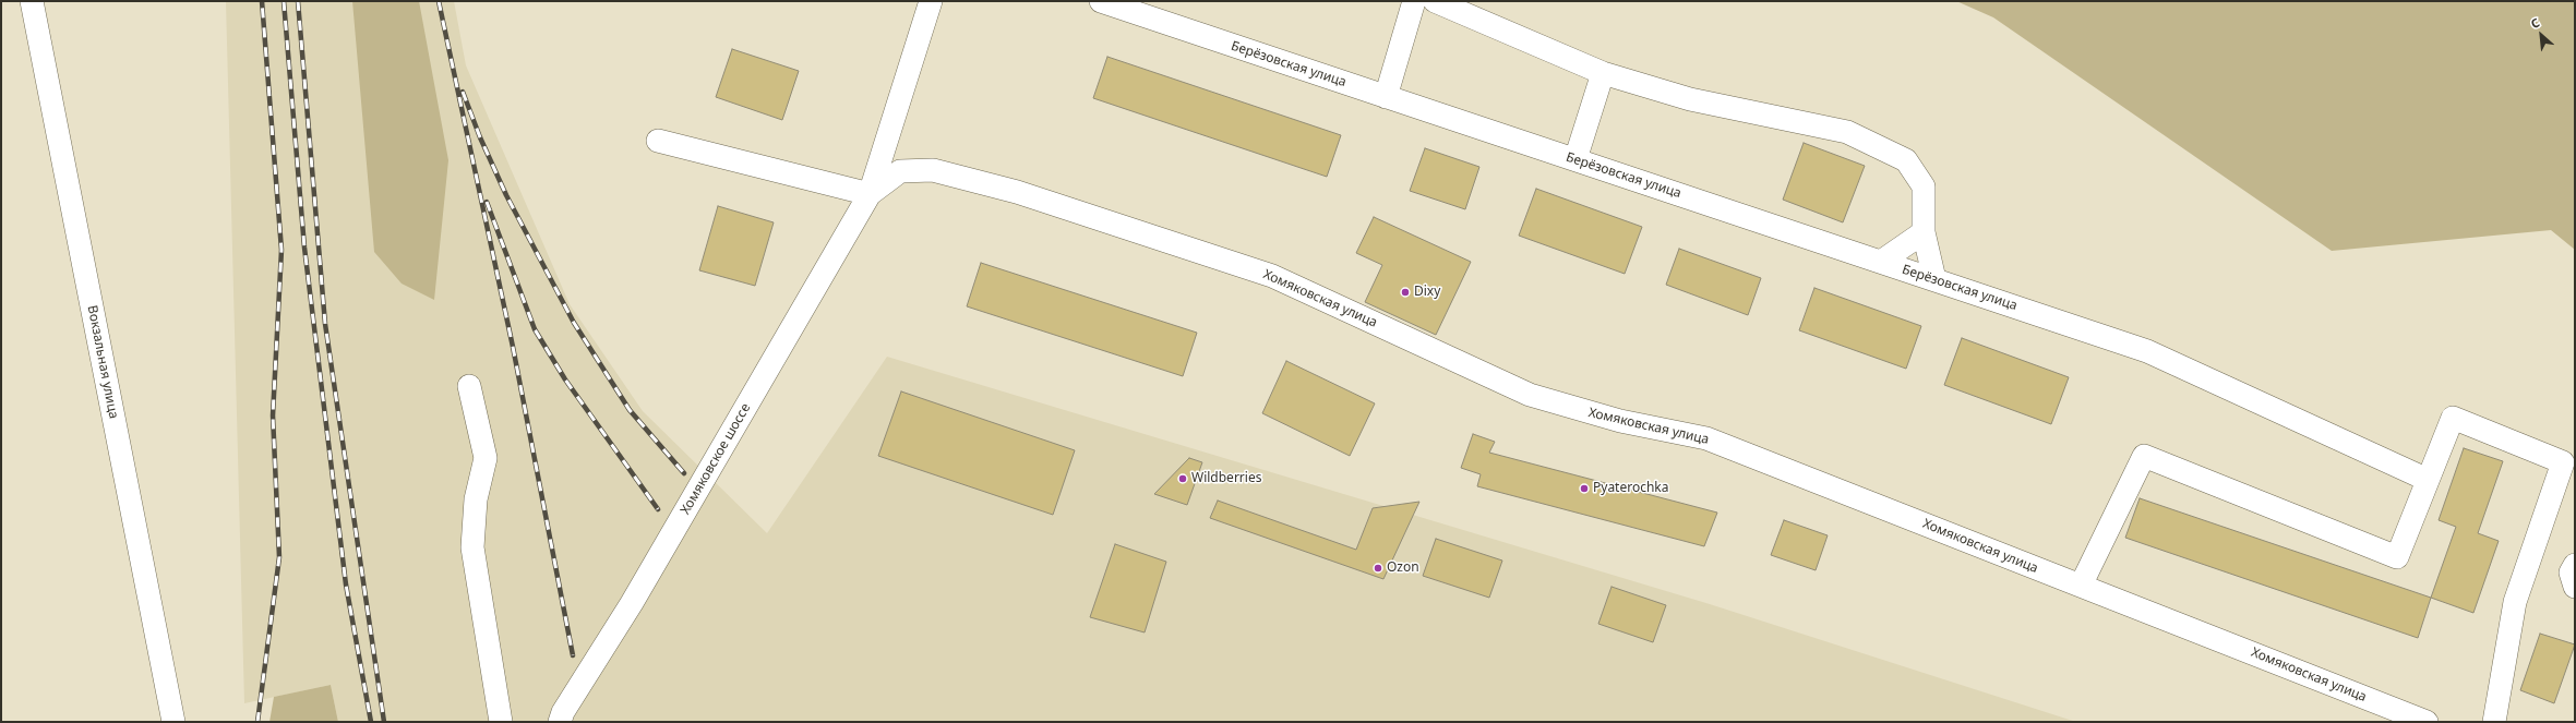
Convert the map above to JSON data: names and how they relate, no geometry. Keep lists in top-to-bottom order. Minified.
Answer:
{"streets":{"street":["Берёзовская улица","Хомяковская улица","Вокзальная улица","Хомяковское шоссе"]},"crossings":[["Хомяковская улица","Хомяковское шоссе"]],"places":["Dixy","Wildberries","Pyaterochka","Ozon"],"north":"top left"}
